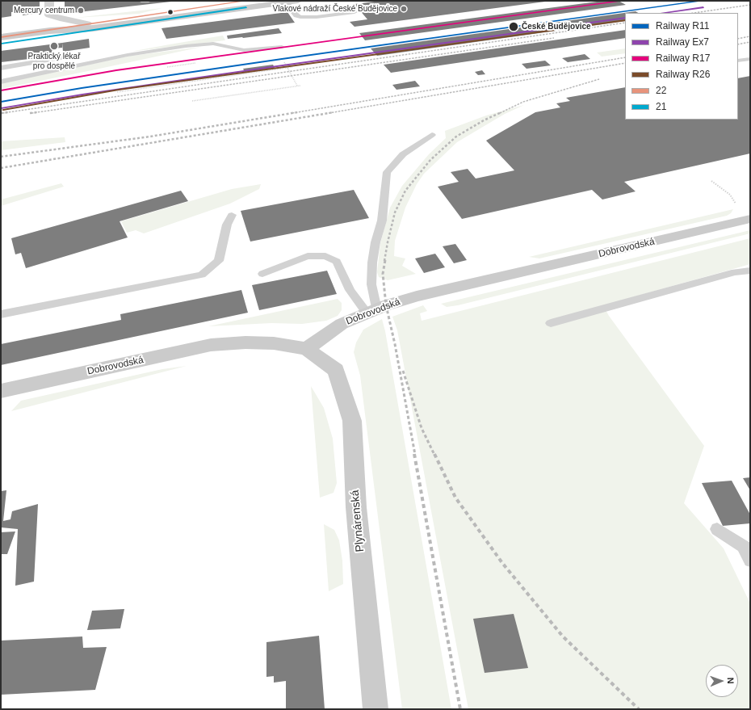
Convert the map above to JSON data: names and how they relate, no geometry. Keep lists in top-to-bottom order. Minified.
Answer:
{"streets":{"main road":["Dobrovodská","Plynárenská"]},"crossings":[["Dobrovodská","Plynárenská"]],"places":["Vlakové nádraží České Budějovice","Mercury centrum","České Budějovice","Praktický lékař pro dospělé"],"lines":["rail line R11","rail line R17","transit line 22","rail line Ex7","transit line 21","rail line R26"],"legend":["Railway R11","Railway Ex7","Railway R17","Railway R26","22","21"],"north":"right"}
